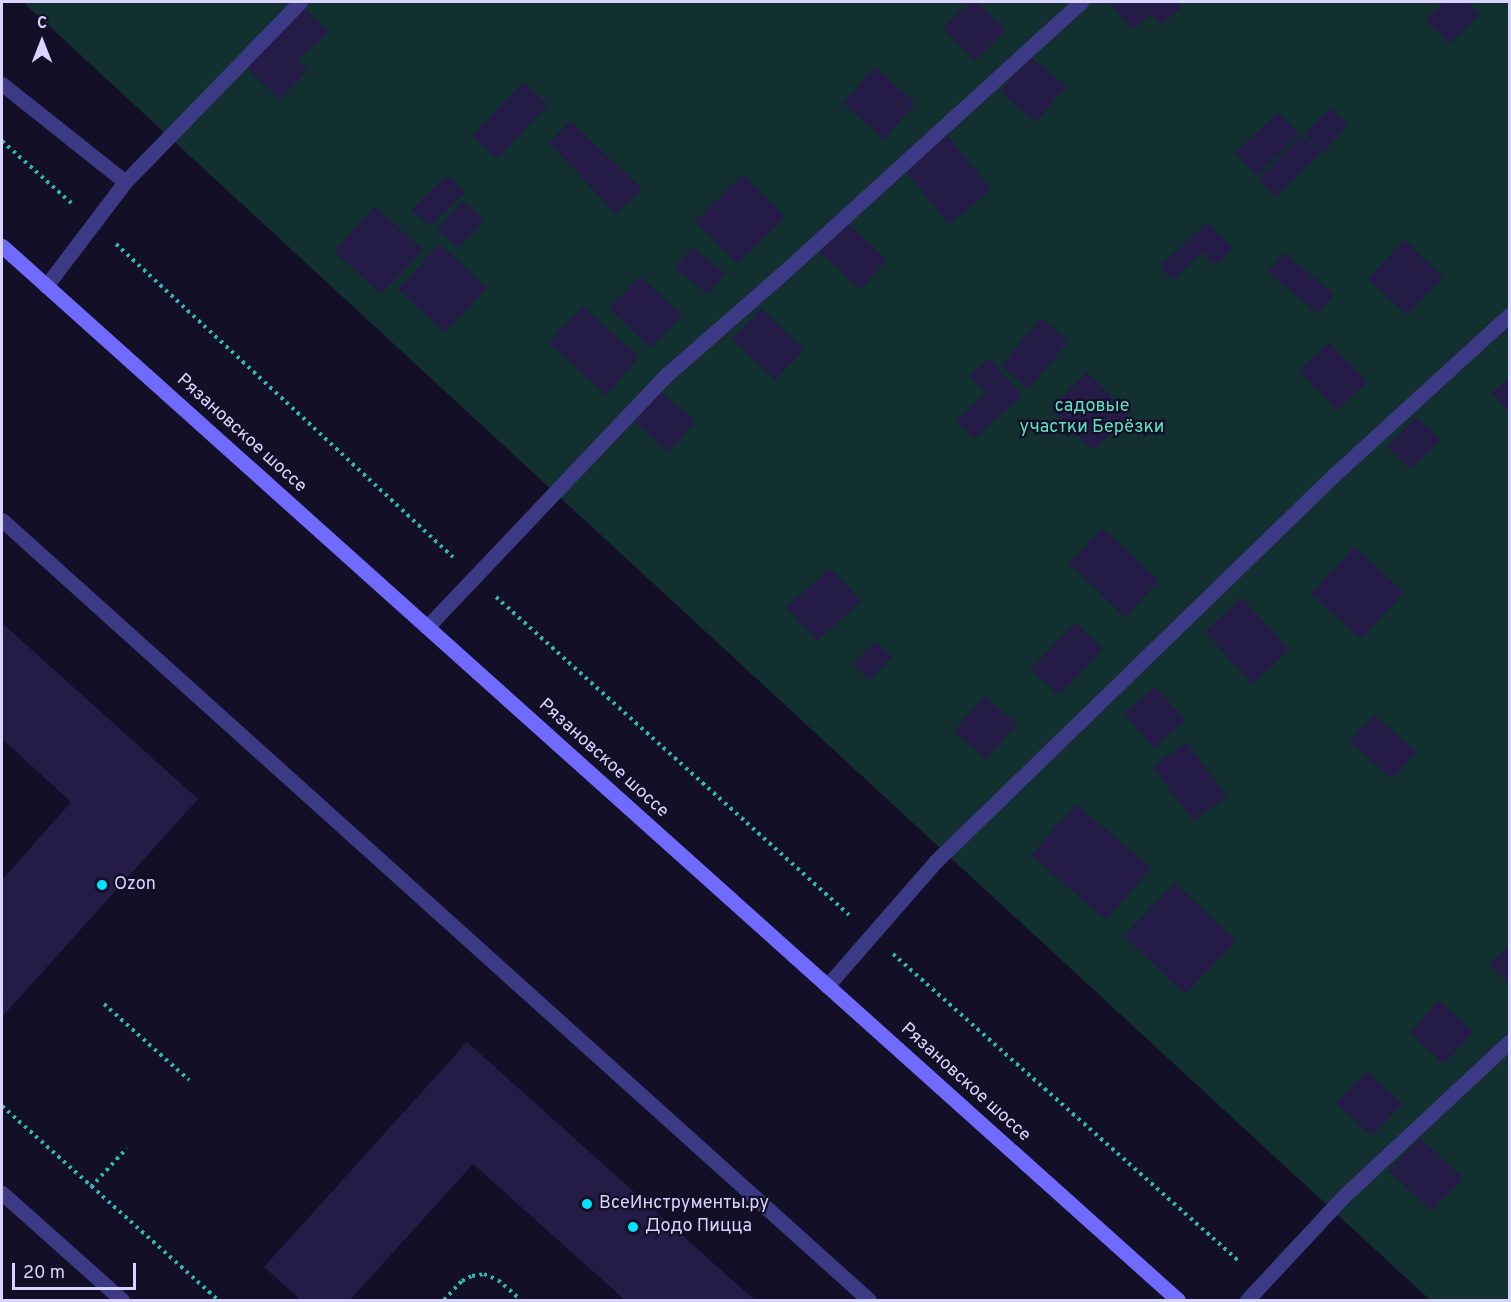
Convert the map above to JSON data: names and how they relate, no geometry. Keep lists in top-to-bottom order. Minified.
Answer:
{"streets":{"main road":["Рязановское шоссе"]},"parks":["садовые участки Берёзки"],"places":["Ozon","ВсеИнструменты.ру","Додо Пицца"],"scale_bar":"20 m","north":"top"}
